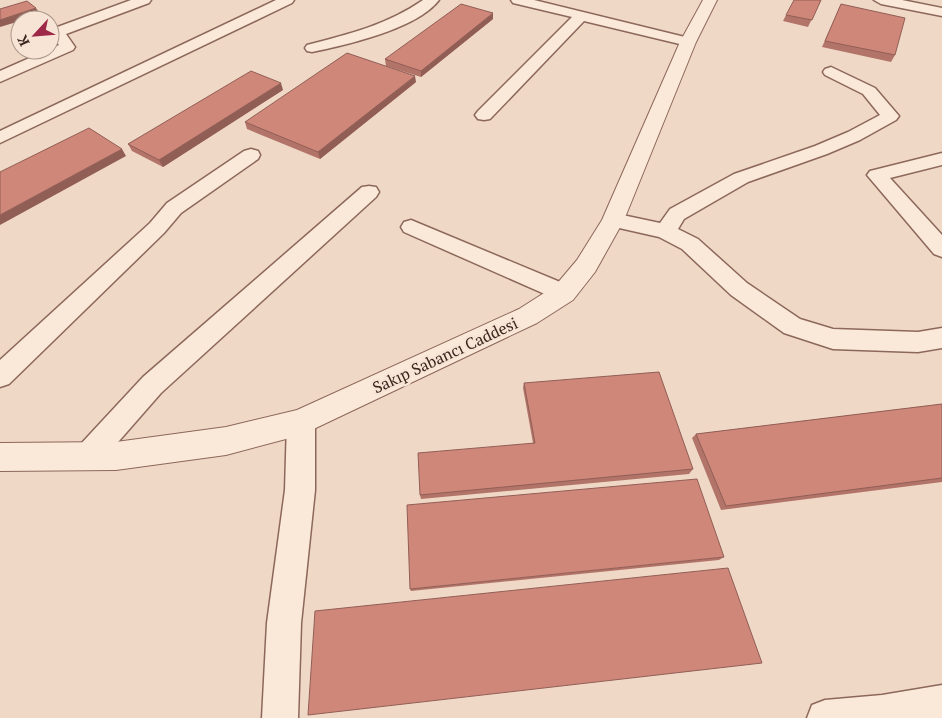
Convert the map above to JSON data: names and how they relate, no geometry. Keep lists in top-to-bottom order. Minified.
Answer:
{"streets":{"street":["Sakıp Sabancı Caddesi"]},"north":"bottom left"}
